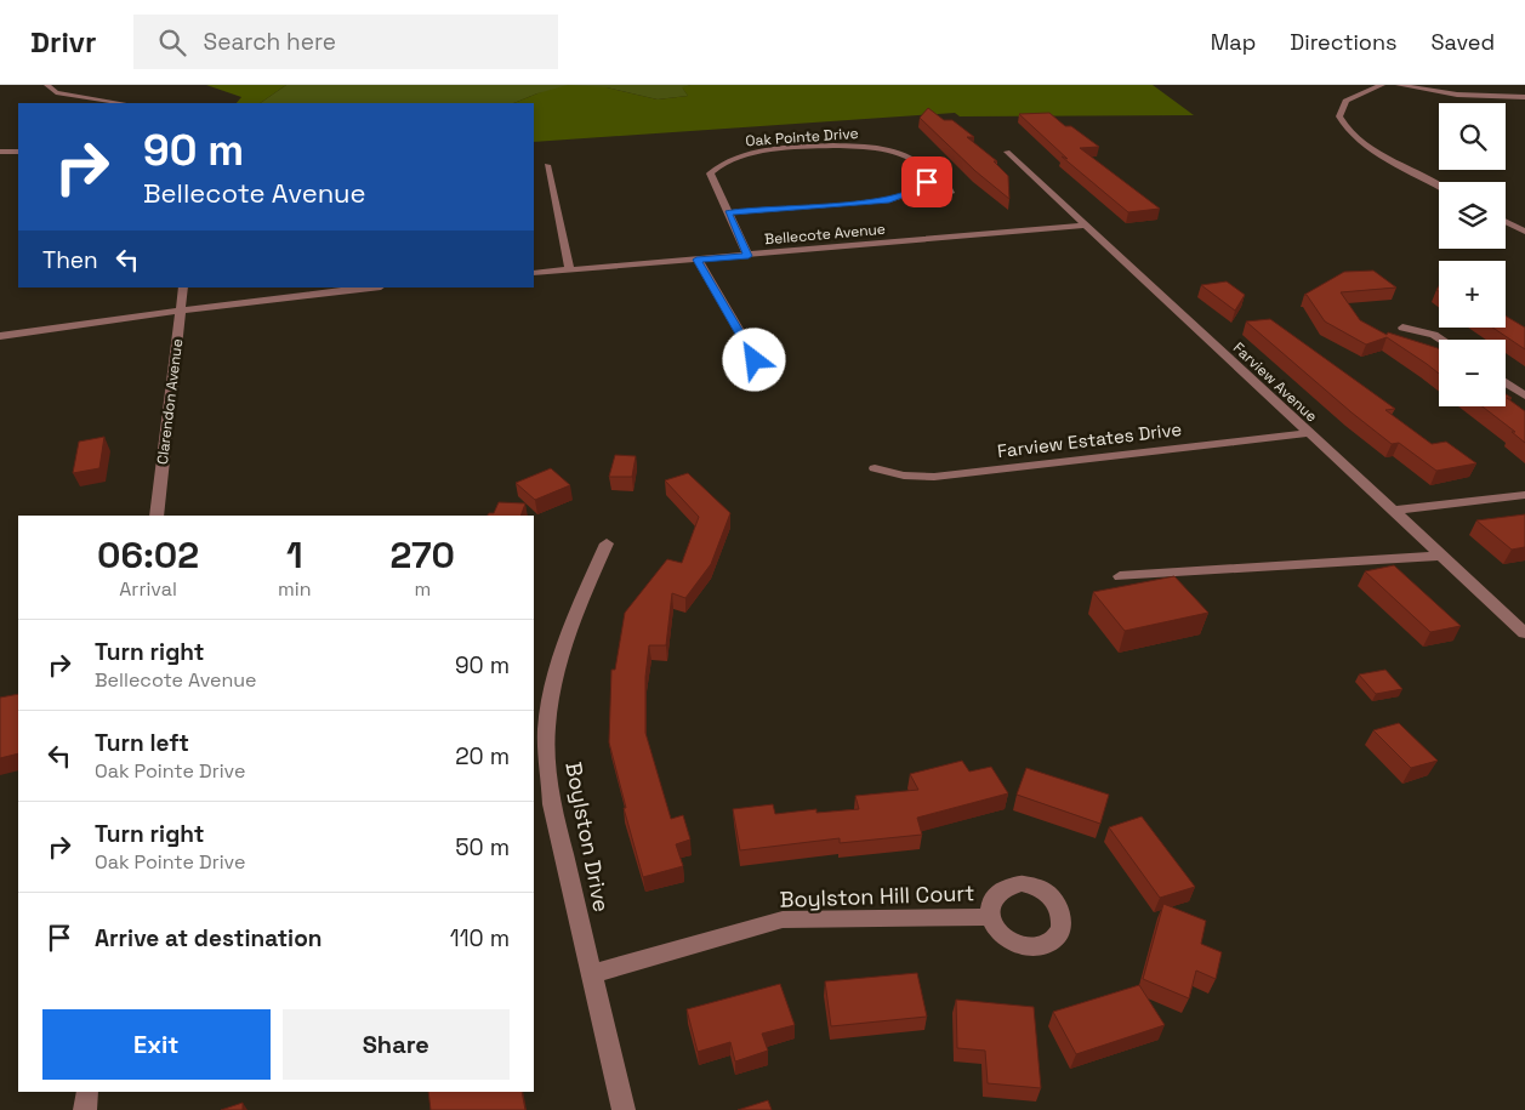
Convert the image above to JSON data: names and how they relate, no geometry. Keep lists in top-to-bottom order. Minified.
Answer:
{"streets":{"street":["Oak Pointe Drive","Bellecote Avenue","Farview Avenue","Clarendon Avenue","Farview Estates Drive","Boylston Drive","Boylston Hill Court"]},"crossings":[["Oak Pointe Drive","Bellecote Avenue"],["Bellecote Avenue","Farview Avenue"],["Farview Avenue","Farview Estates Drive"],["Boylston Drive","Boylston Hill Court"]],"page":{"header":"Drivr","search":"Search here","nav":["Map","Directions","Saved"],"map_buttons":["+","−"],"turn":["90 m","Bellecote Avenue"],"then":"Then","eta":["06:02","Arrival","1","min","270","m"],"list":[{"name":"Turn right","note":"Bellecote Avenue","value":"90 m"},{"name":"Turn left","note":"Oak Pointe Drive","value":"20 m"},{"name":"Turn right","note":"Oak Pointe Drive","value":"50 m"},{"name":"Arrive at destination","value":"110 m"}],"buttons":["Exit","Share"]}}
